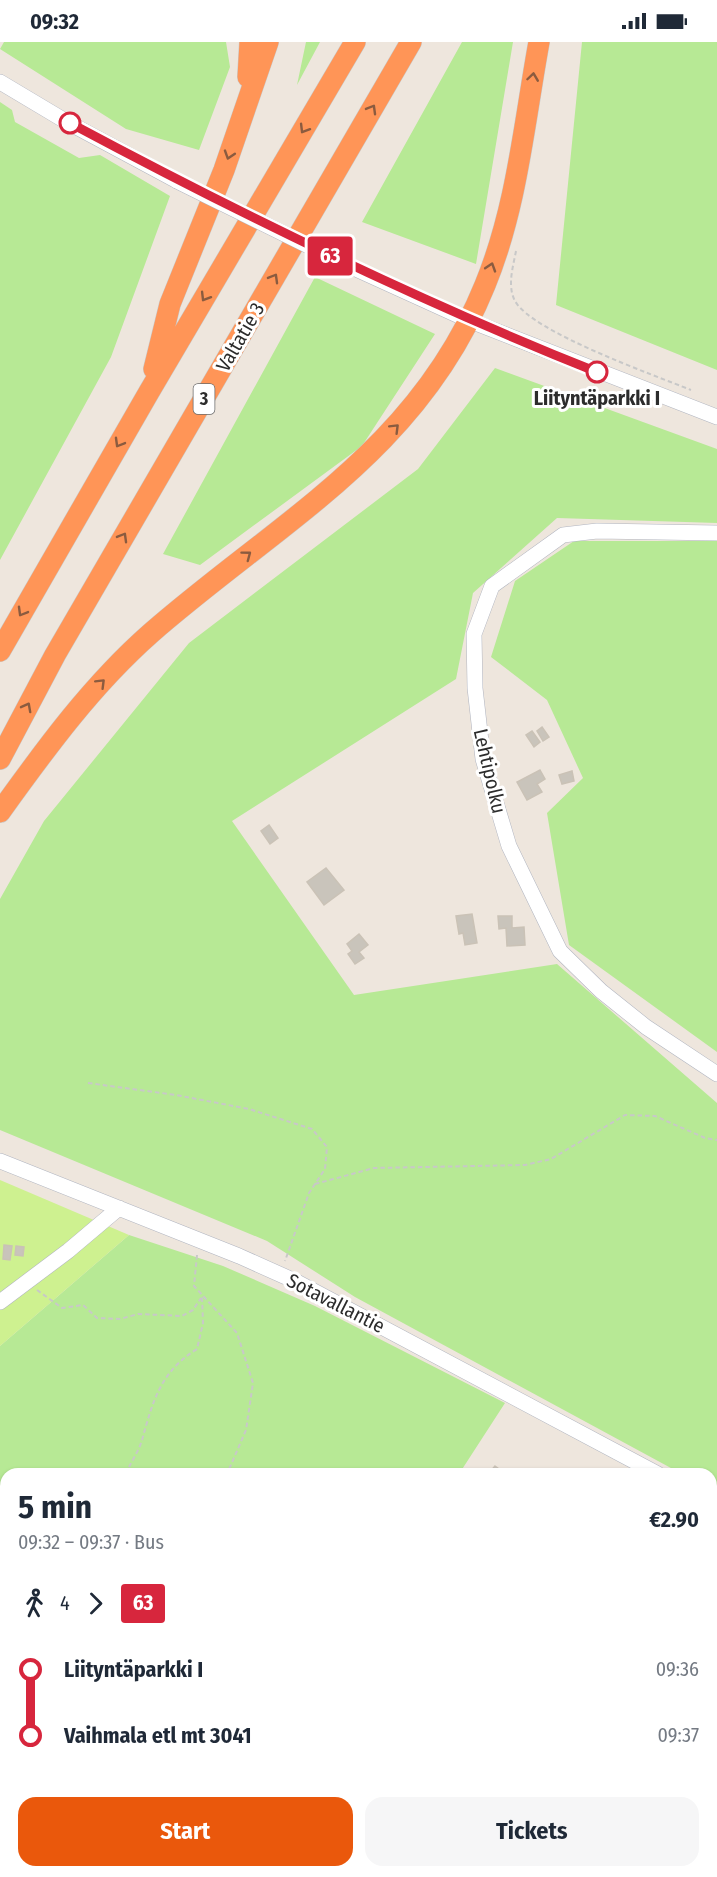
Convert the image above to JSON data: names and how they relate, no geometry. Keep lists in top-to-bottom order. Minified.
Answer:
{"streets":{"highway":["Valtatie 3","3"],"street":["Lehtipolku","Sotavallantie"]},"places":["Liityntäparkki I"],"lines":["bus line 63"],"page":{"status":"09:32","on_map":"63","heading":["5 min","09:32 – 09:37 · Bus","€2.90"],"legs":["4","63"],"list":[{"name":"Liityntäparkki I","value":"09:36"},{"name":"Vaihmala etl mt 3041","value":"09:37"}],"buttons":["Start","Tickets"]}}
